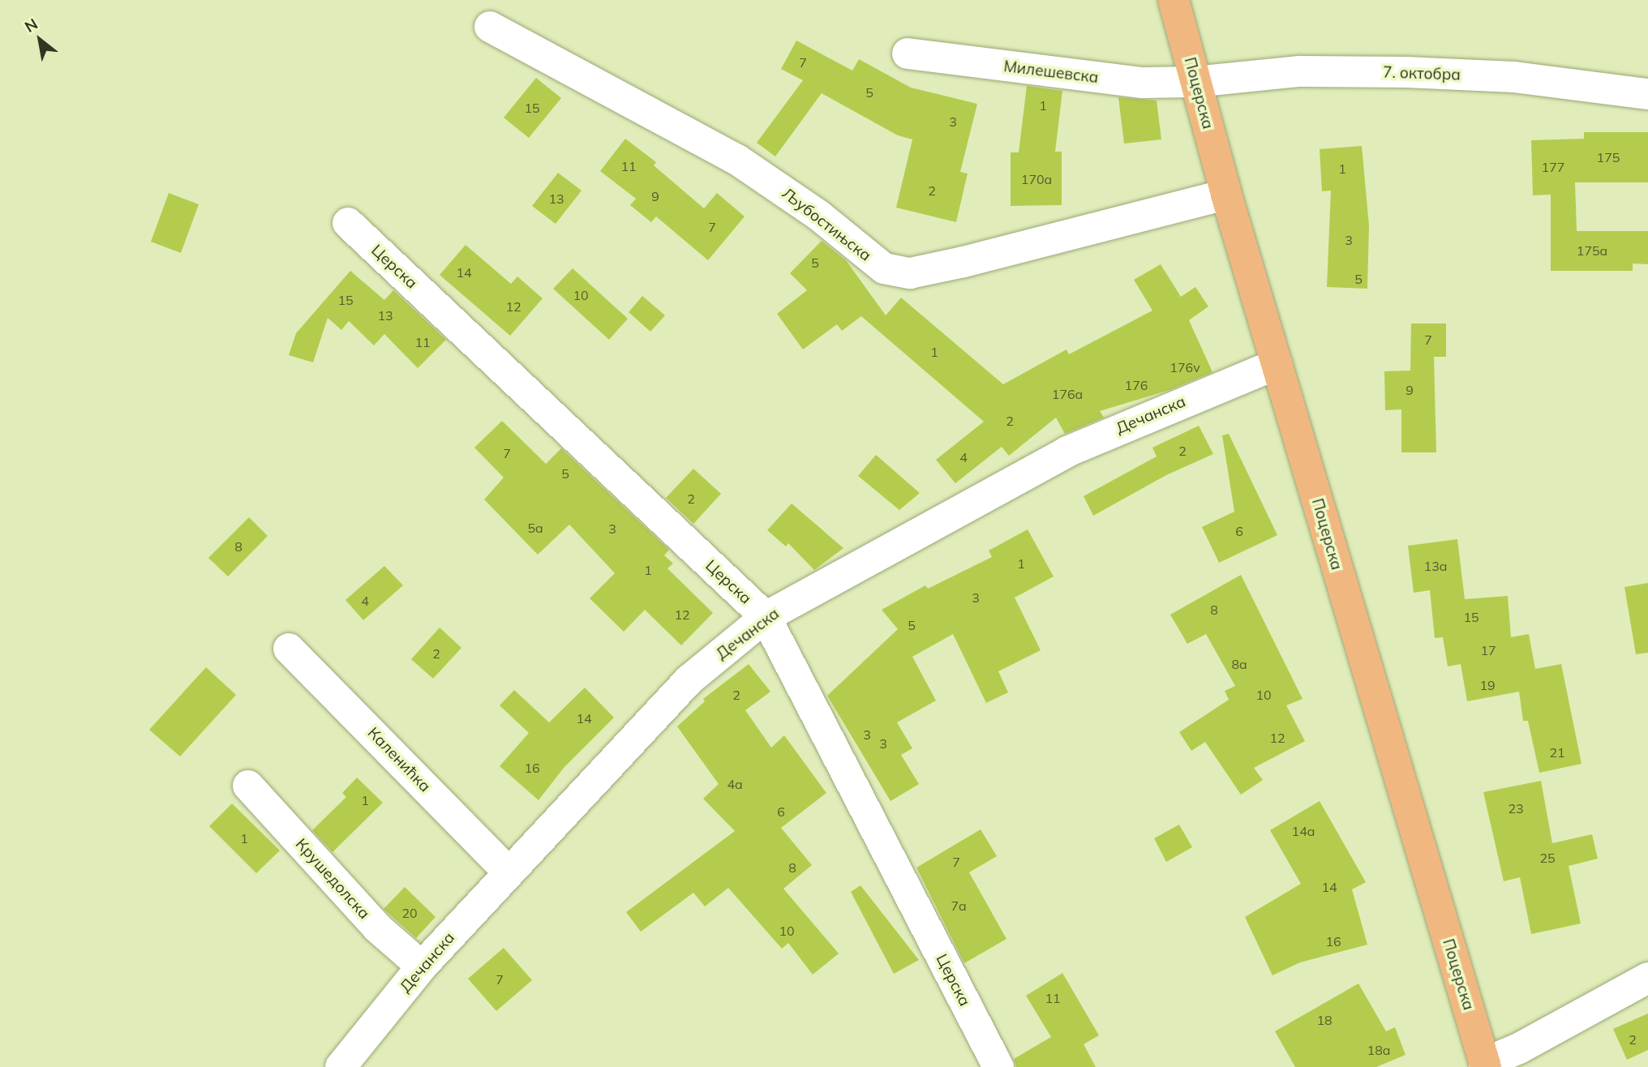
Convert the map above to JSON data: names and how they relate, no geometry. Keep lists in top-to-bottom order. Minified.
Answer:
{"streets":{"main road":["Поцерска"],"street":["Милешевска","7. октобра","Љубостињска","Церска","Дечанска","Каленићка","Крушедолска"]},"crossings":[["Милешевска","7. октобра"],["Милешевска","Поцерска"],["7. октобра","Поцерска"],["Поцерска","Љубостињска"],["Поцерска","Дечанска"],["Церска","Дечанска"],["Дечанска","Каленићка"],["Дечанска","Крушедолска"]],"house_numbers":["7","5","1","15","3","175","11","177","1","170a","2","9","13","7","3","175a","5","14","5","10","15","12","13","7","11","1","176v","176","9","176a","2","2","7","4","5","2","5a","3","6","8","1","13a","1","3","4","8","12","15","5","17","2","8a","19","2","10","14","3","12","3","21","16","4a","1","23","6","14a","1","25","7","8","14","7a","20","10","16","7","11","18","2","18a"],"north":"top left"}
